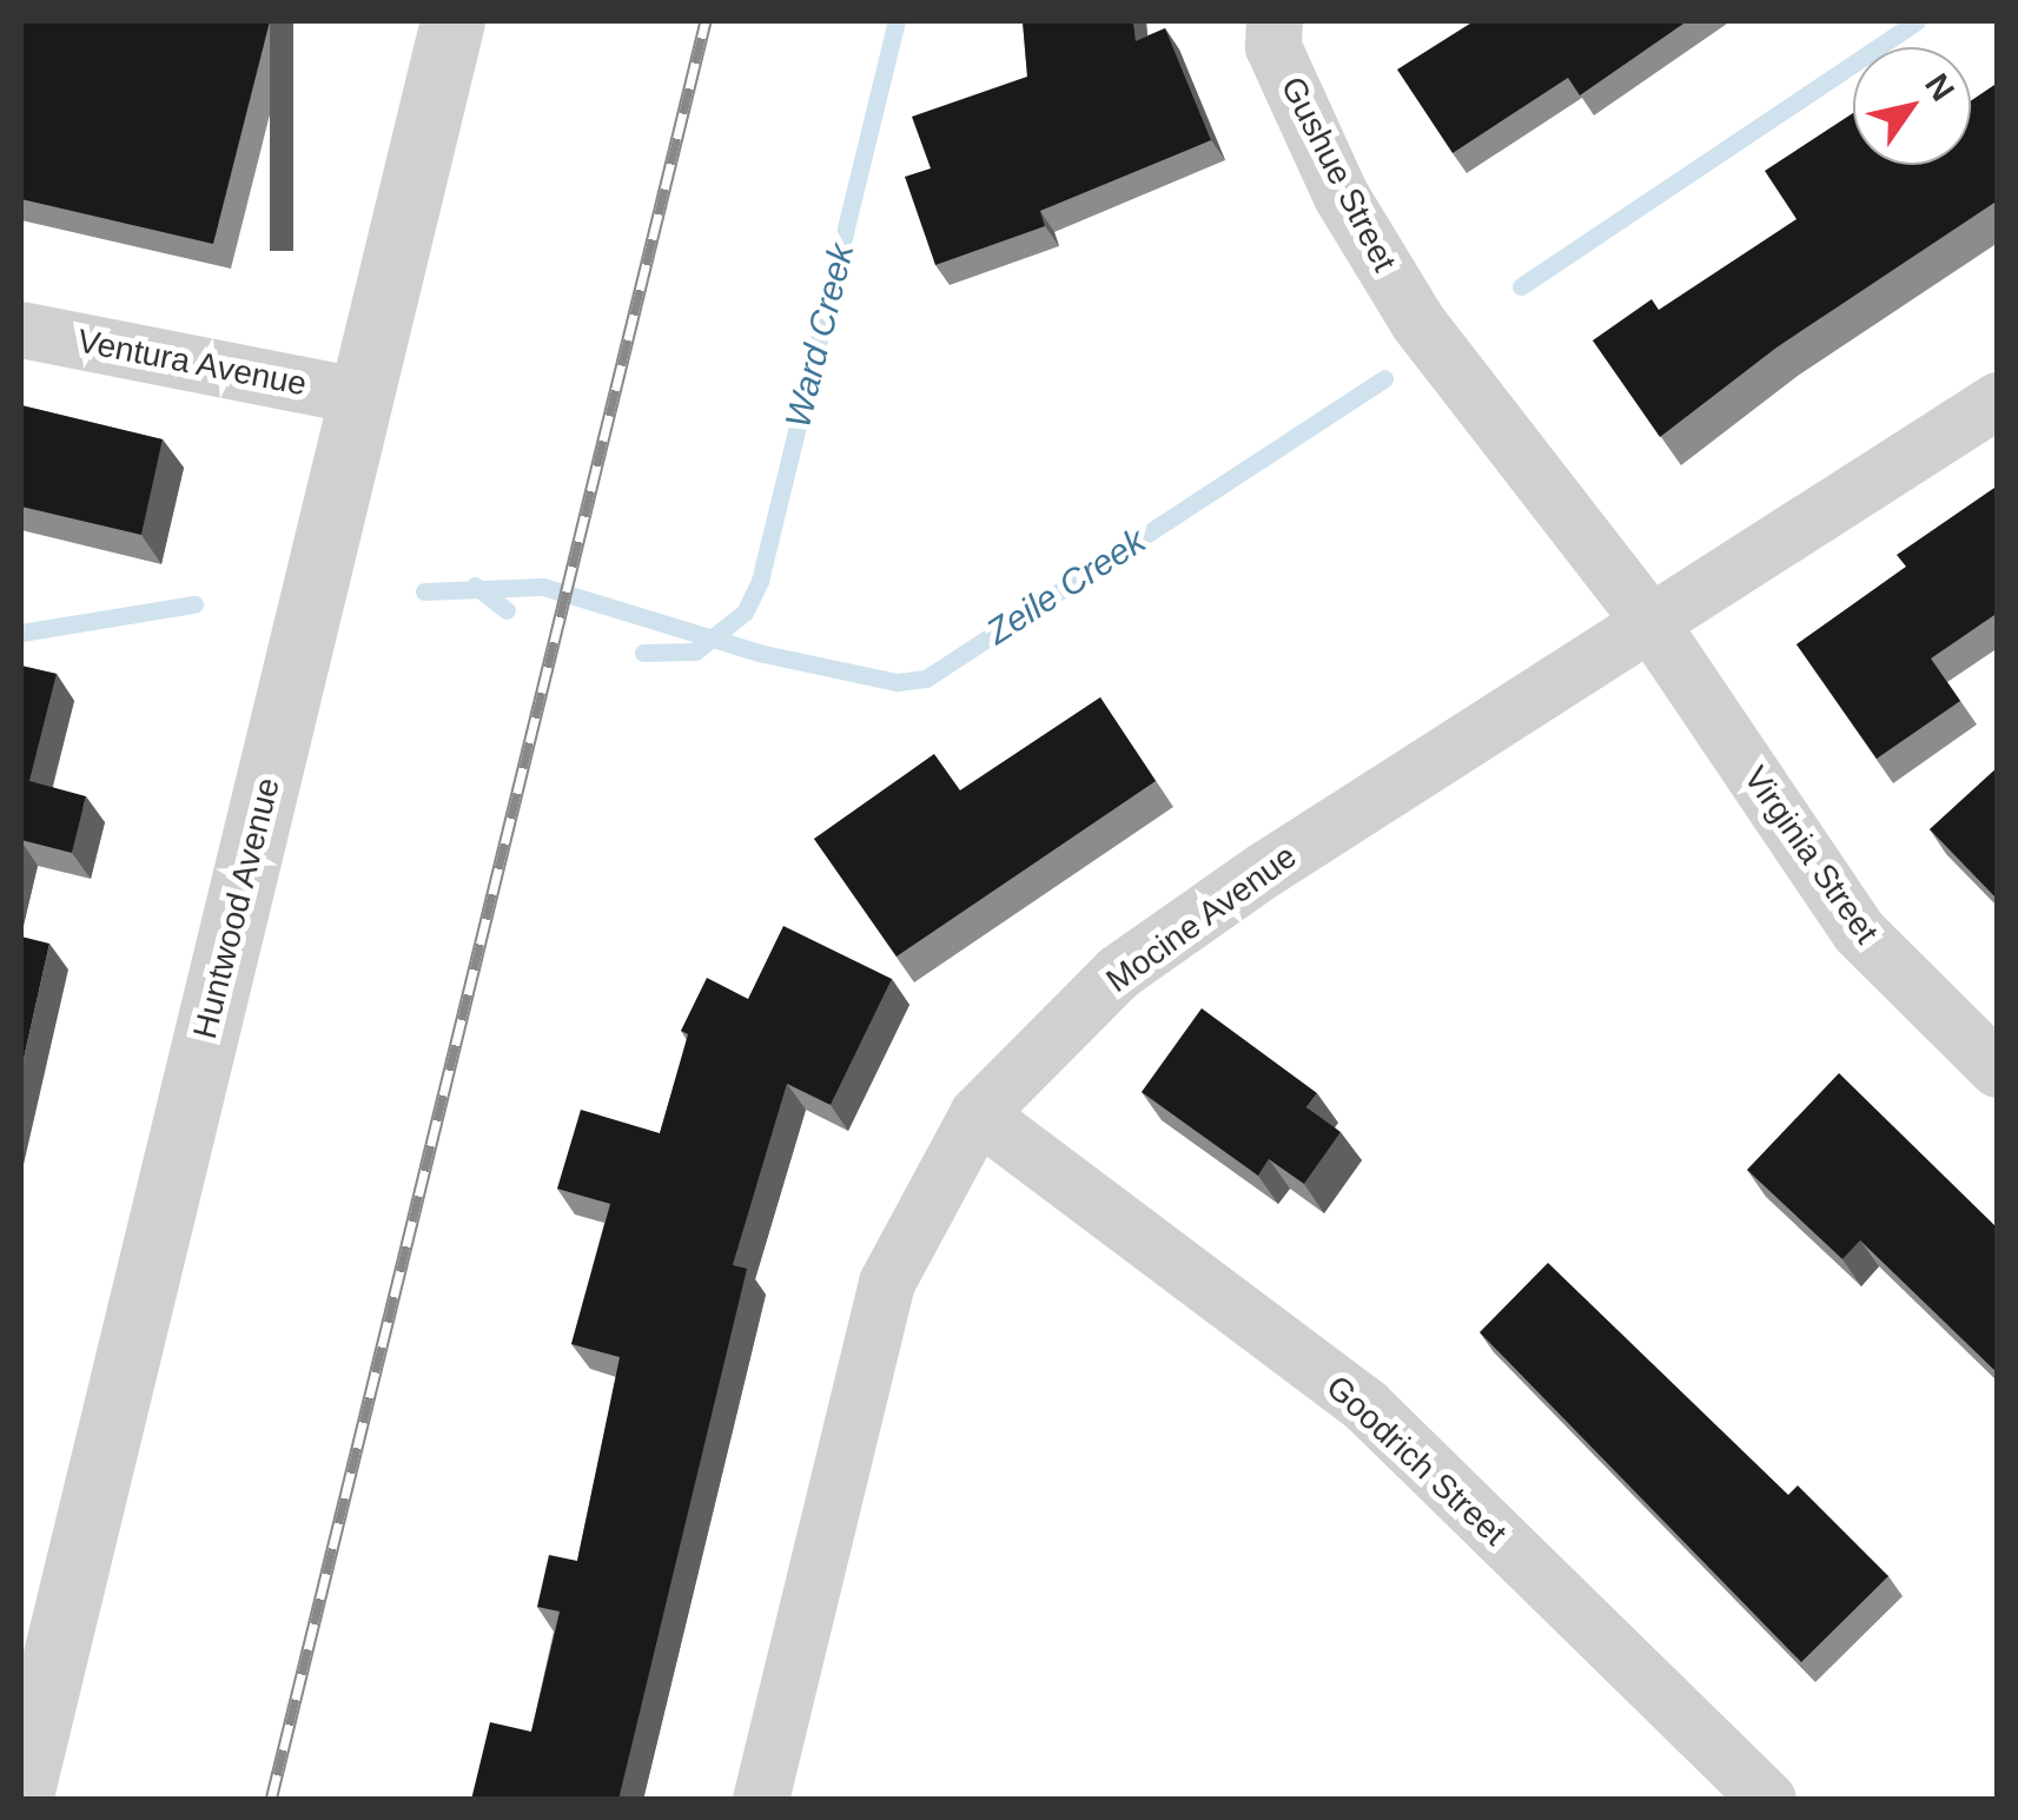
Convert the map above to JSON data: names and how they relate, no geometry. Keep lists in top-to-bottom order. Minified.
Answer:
{"streets":{"street":["Gushue Street","Ventura Avenue","Virginia Street","Huntwood Avenue","Mocine Avenue","Goodrich Street"]},"crossings":[["Gushue Street","Virginia Street"],["Gushue Street","Mocine Avenue"],["Ventura Avenue","Huntwood Avenue"],["Virginia Street","Mocine Avenue"],["Mocine Avenue","Goodrich Street"]],"water":["Ward Creek","Zeile Creek"],"north":"top right"}
